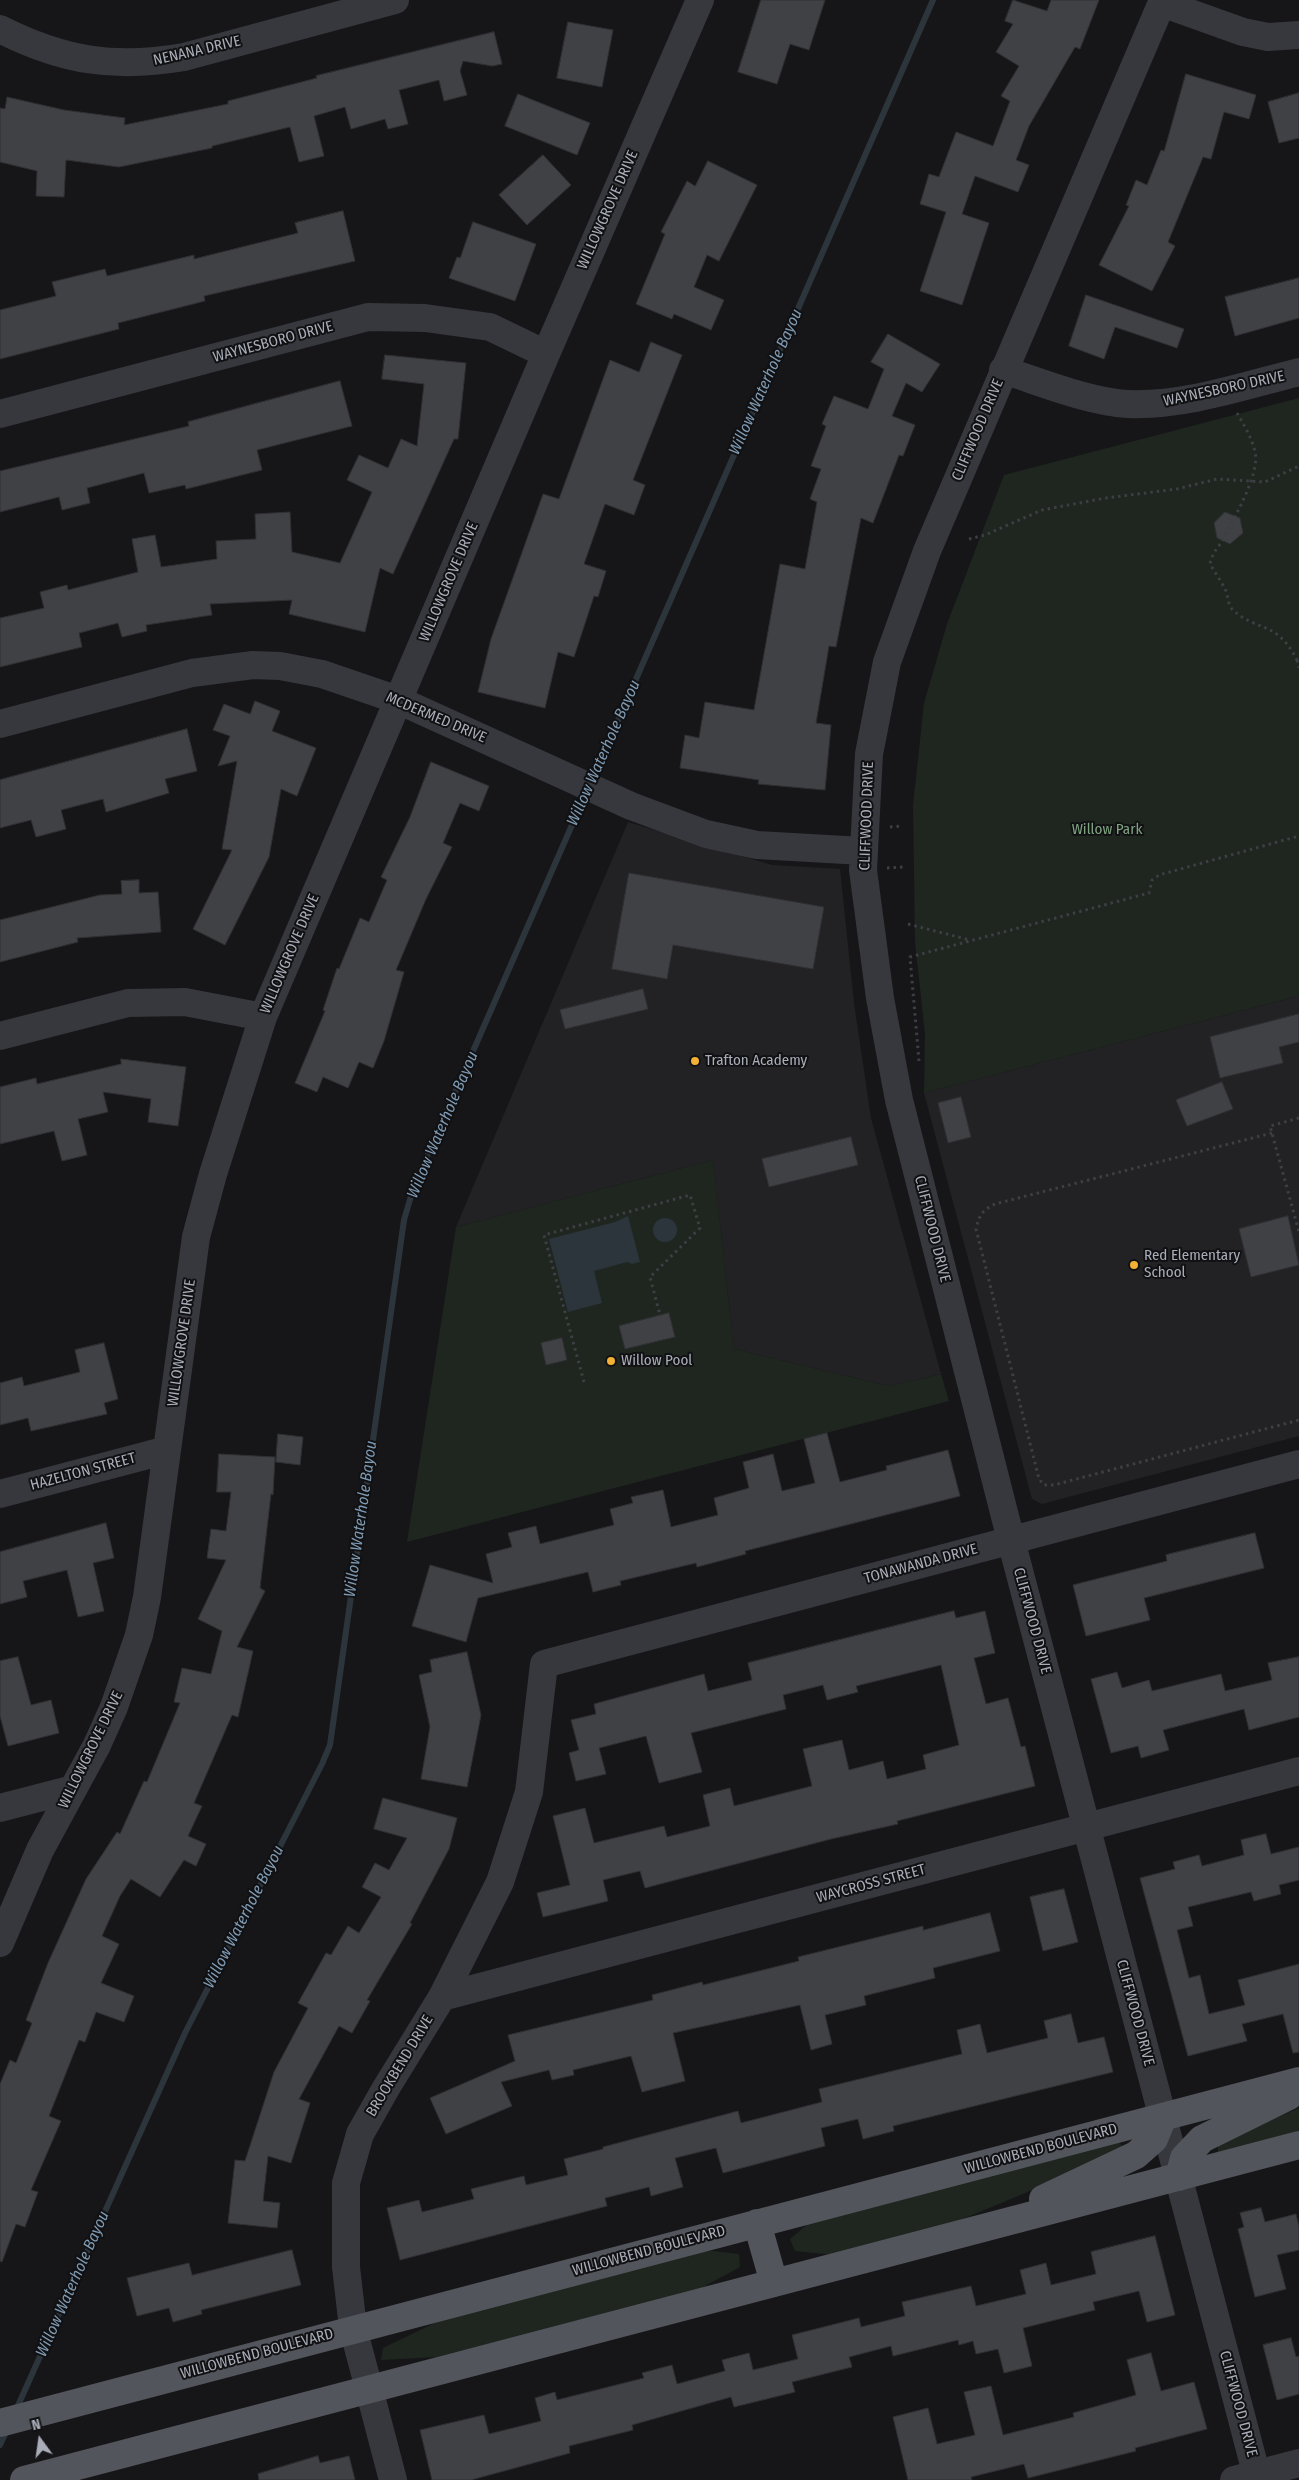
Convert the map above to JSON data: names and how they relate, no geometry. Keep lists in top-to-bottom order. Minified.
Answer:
{"streets":{"main road":["WILLOWBEND BOULEVARD"],"street":["NENANA DRIVE","WILLOWGROVE DRIVE","WAYNESBORO DRIVE","CLIFFWOOD DRIVE","MCDERMED DRIVE","HAZELTON STREET","TONAWANDA DRIVE","WAYCROSS STREET","BROOKBEND DRIVE"]},"crossings":[["WILLOWGROVE DRIVE","WAYNESBORO DRIVE"],["WILLOWGROVE DRIVE","MCDERMED DRIVE"],["WILLOWGROVE DRIVE","HAZELTON STREET"],["WAYNESBORO DRIVE","CLIFFWOOD DRIVE"],["CLIFFWOOD DRIVE","MCDERMED DRIVE"],["CLIFFWOOD DRIVE","TONAWANDA DRIVE"],["CLIFFWOOD DRIVE","WAYCROSS STREET"],["CLIFFWOOD DRIVE","WILLOWBEND BOULEVARD"],["TONAWANDA DRIVE","BROOKBEND DRIVE"],["WAYCROSS STREET","BROOKBEND DRIVE"],["BROOKBEND DRIVE","WILLOWBEND BOULEVARD"]],"water":["Willow Waterhole Bayou"],"parks":["Willow Park"],"places":["Trafton Academy","Red Elementary School","Willow Pool"],"north":"top"}
